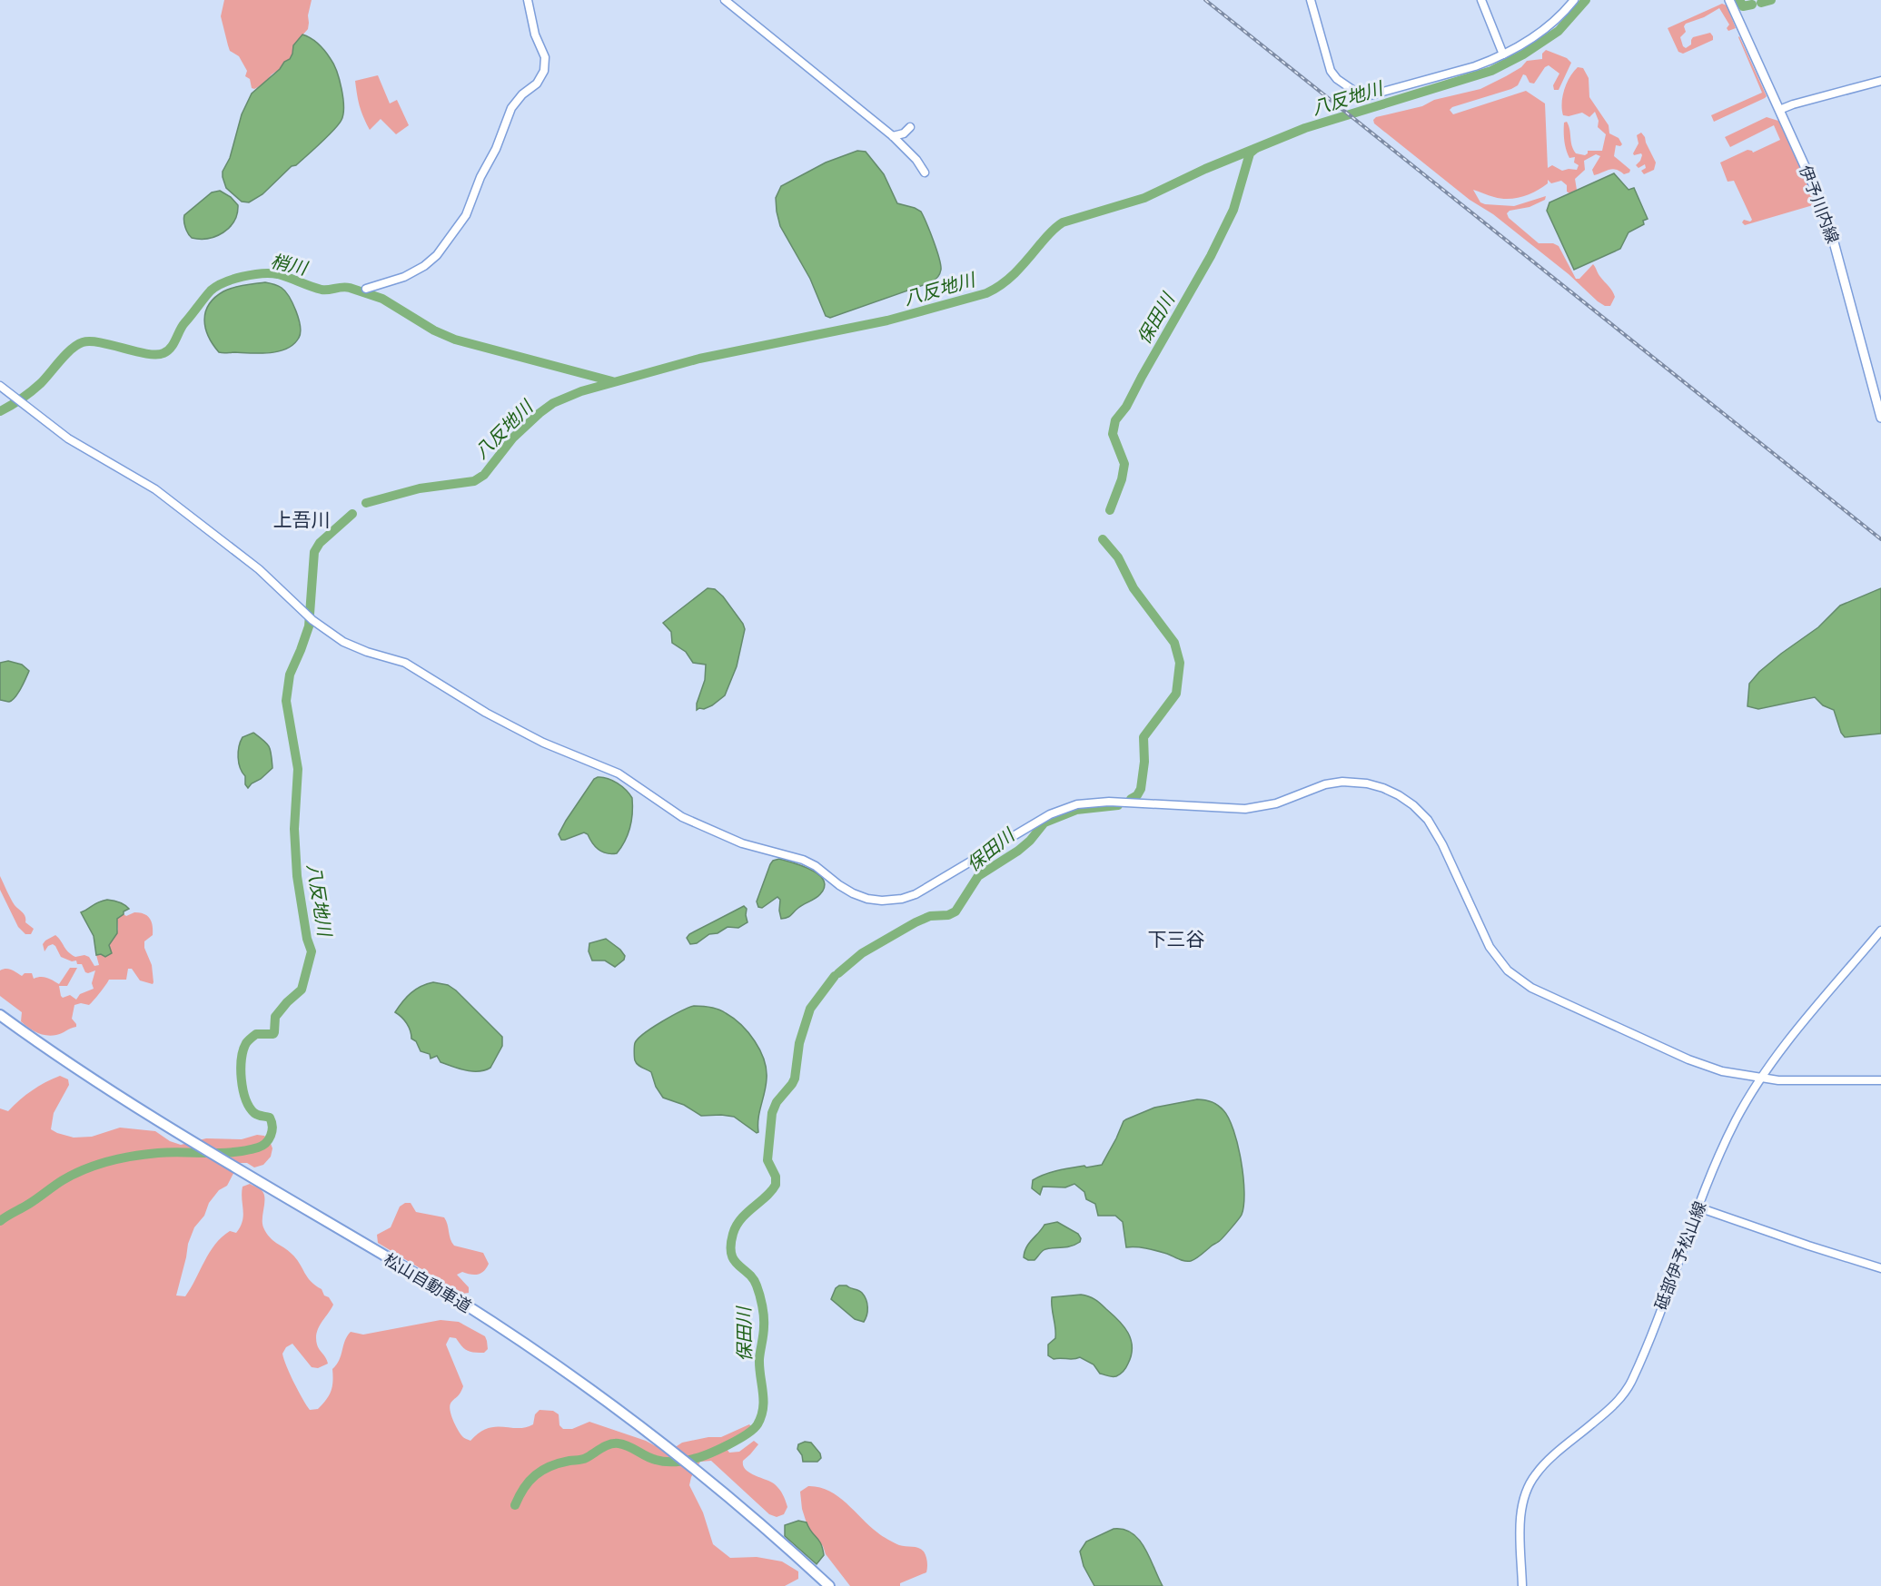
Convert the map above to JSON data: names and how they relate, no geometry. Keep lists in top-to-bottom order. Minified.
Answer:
{"streets":{"highway":["松山自動車道"],"main road":["伊予川内線"],"street":["砥部伊予松山線"]},"districts":["上吾川","下三谷"],"water":["八反地川","梢川","保田川"]}
